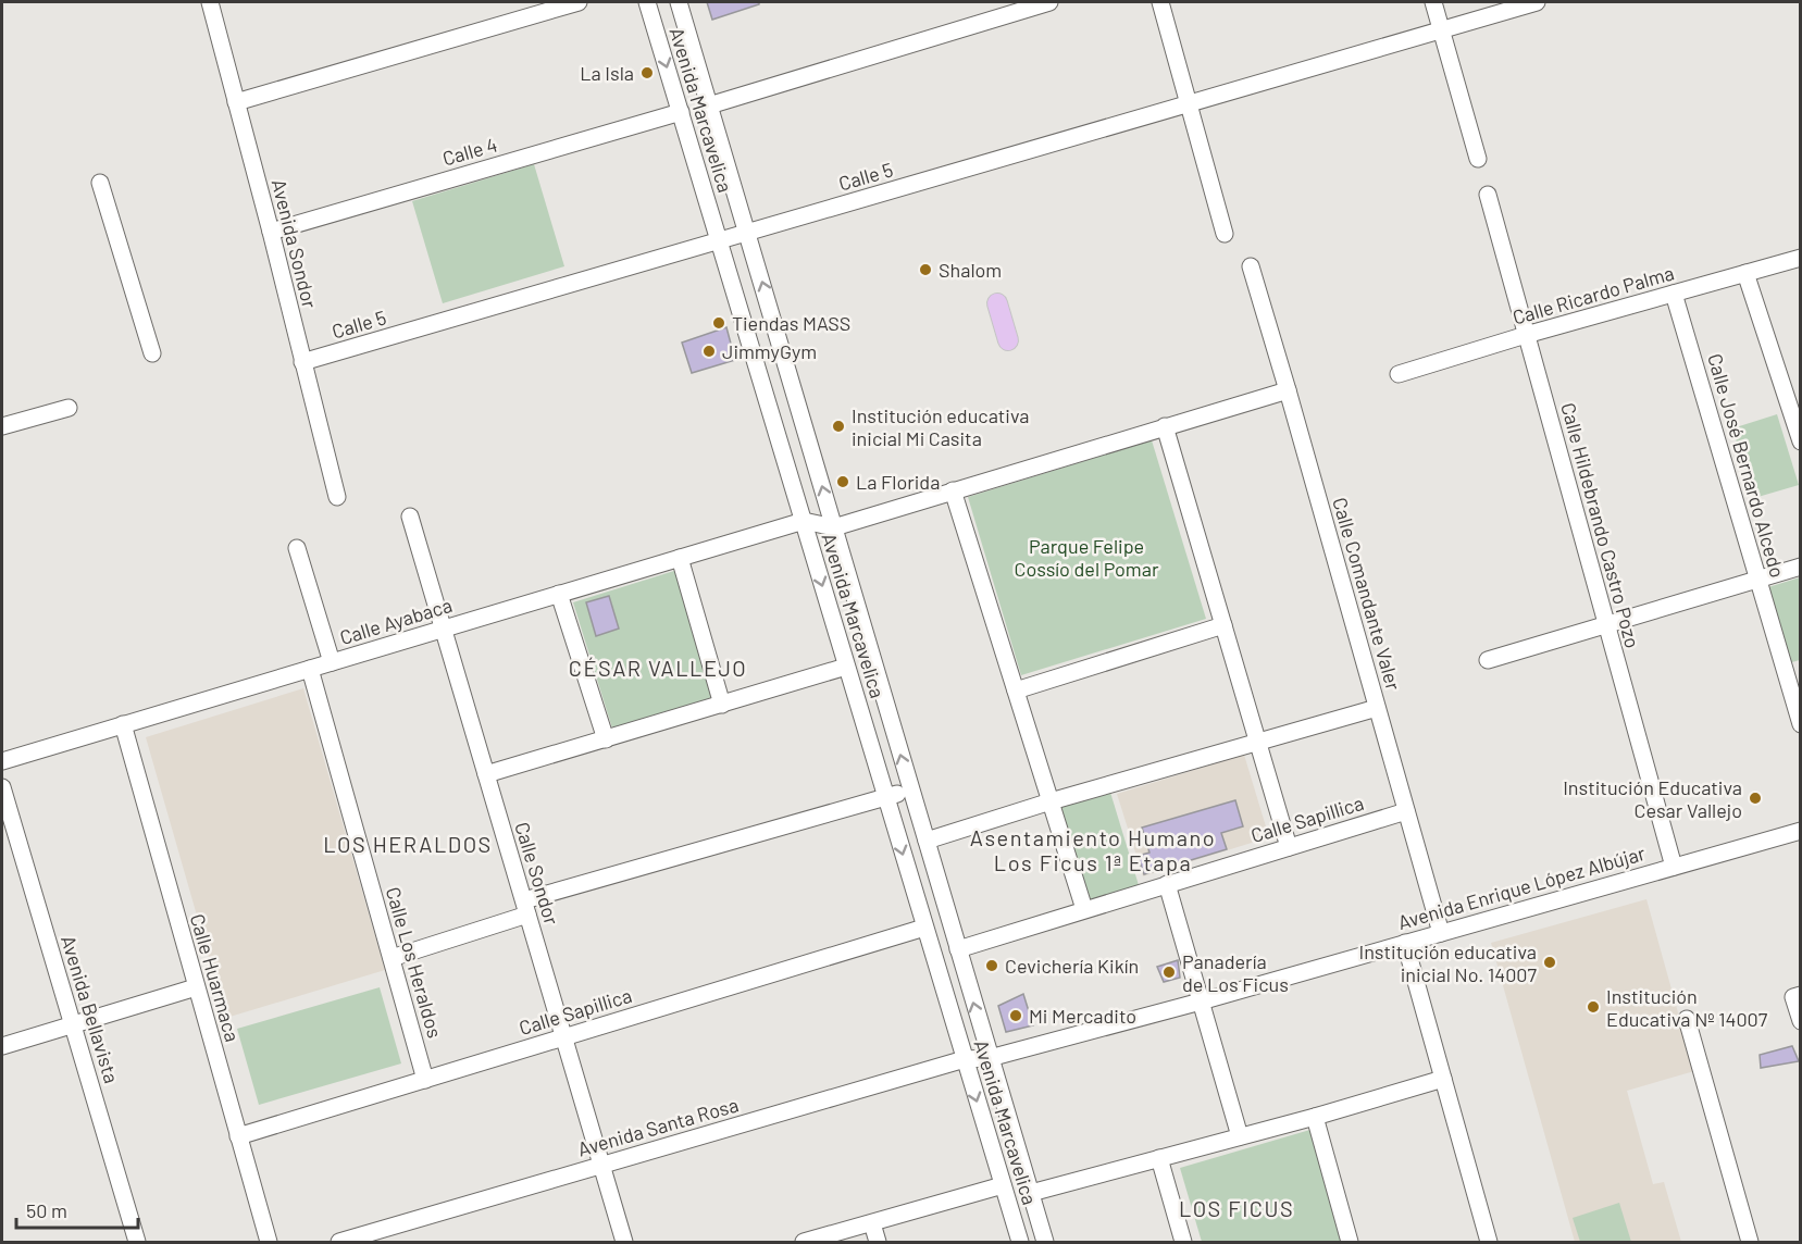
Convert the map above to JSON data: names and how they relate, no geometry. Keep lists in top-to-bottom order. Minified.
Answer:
{"streets":{"street":["Avenida Marcavelica","Calle 4","Calle 5","Avenida Sondor","Calle Ricardo Palma","Calle José Bernardo Alcedo","Calle Hildebrando Castro Pozo","Calle Comandante Valer","Calle Ayabaca","Calle Sapillica","Calle Sondor","Avenida Enrique López Albújar","Calle Los Heraldos","Calle Huarmaca","Avenida Bellavista","Avenida Santa Rosa"]},"crossings":[["Avenida Marcavelica","Calle 4"],["Avenida Marcavelica","Calle 5"],["Avenida Marcavelica","Calle Ayabaca"],["Avenida Marcavelica","Calle Sapillica"],["Avenida Marcavelica","Avenida Enrique López Albújar"],["Avenida Marcavelica","Avenida Santa Rosa"],["Calle 4","Avenida Sondor"],["Calle 5","Avenida Sondor"],["Calle Ricardo Palma","Calle José Bernardo Alcedo"],["Calle Ricardo Palma","Calle Hildebrando Castro Pozo"],["Calle Hildebrando Castro Pozo","Avenida Enrique López Albújar"],["Calle Comandante Valer","Calle Sapillica"],["Calle Comandante Valer","Avenida Enrique López Albújar"],["Calle Ayabaca","Calle Sondor"],["Calle Ayabaca","Calle Los Heraldos"],["Calle Ayabaca","Calle Huarmaca"],["Calle Sapillica","Calle Sondor"],["Calle Sapillica","Calle Los Heraldos"],["Calle Sapillica","Calle Huarmaca"],["Calle Sondor","Avenida Santa Rosa"],["Avenida Enrique López Albújar","Avenida Santa Rosa"]],"districts":["CÉSAR VALLEJO","Asentamiento Humano Los Ficus 1ª Etapa","LOS HERALDOS","LOS FICUS"],"parks":["Parque Felipe Cossío del Pomar"],"places":["La Isla","Shalom","Tiendas MASS","JimmyGym","Institución educativa inicial Mi Casita","La Florida","Institución Educativa Cesar Vallejo","Institución educativa inicial No. 14007","Cevichería Kikín","Panadería de Los Ficus","Institución Educativa Nº 14007","Mi Mercadito"],"scale_bar":"50 m"}
